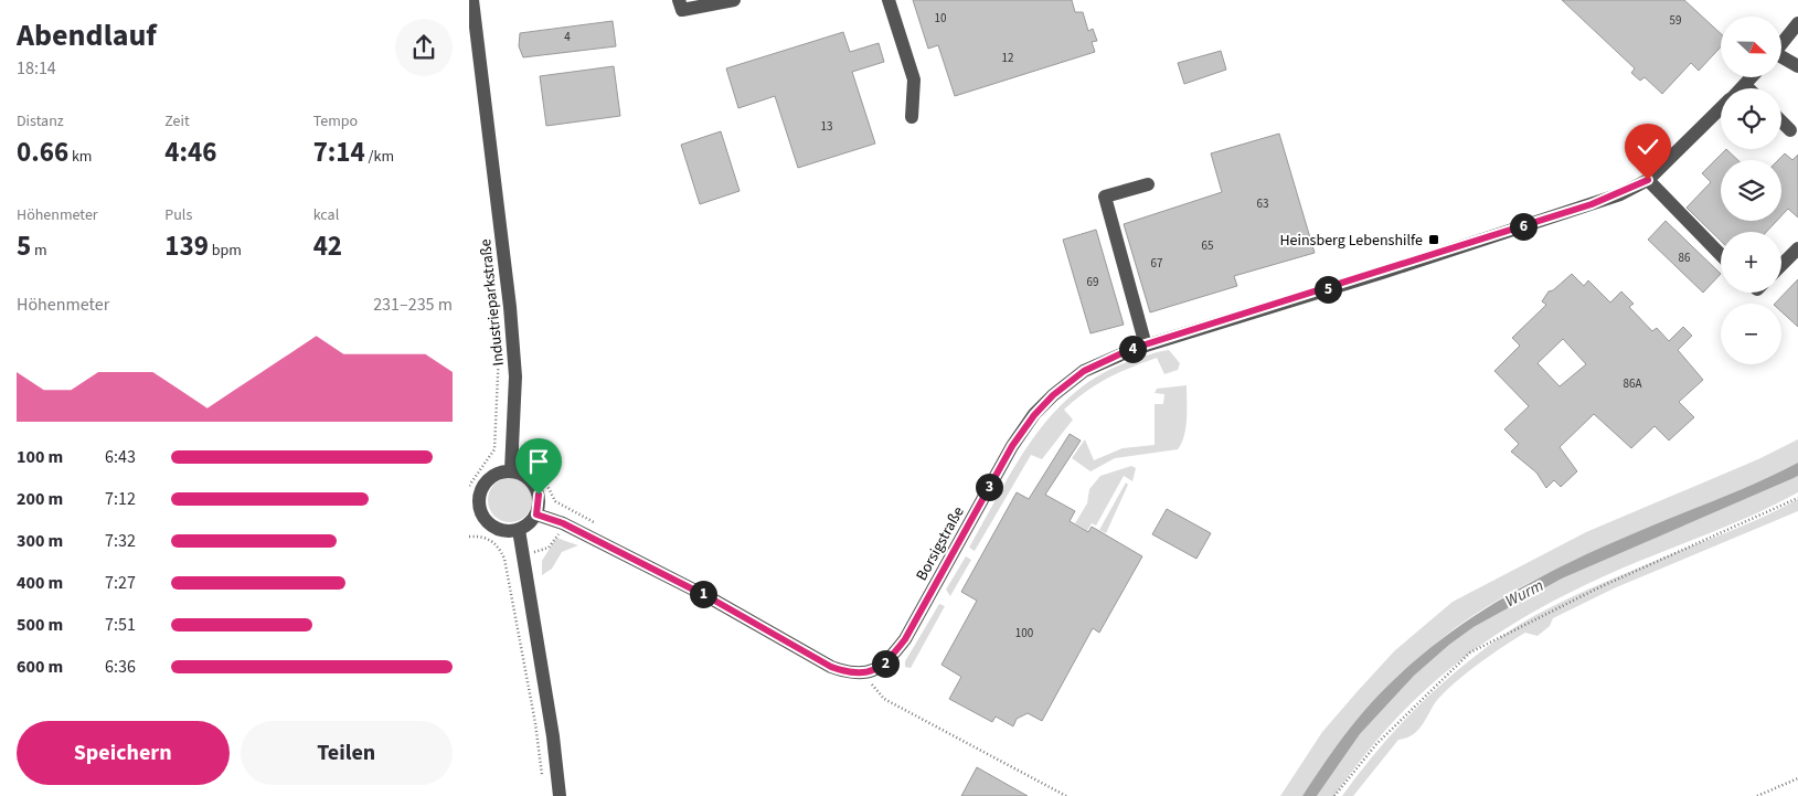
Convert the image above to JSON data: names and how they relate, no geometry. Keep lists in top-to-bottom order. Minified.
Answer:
{"streets":{"street":["Industrieparkstraße","Borsigstraße"]},"water":["Wurm"],"places":{"transit":["Heinsberg Lebenshilfe"]},"house_numbers":["10","59","4","12","13","63","65","86","67","69","86A","100"],"north":"right","page":{"heading":["Abendlauf","18:14"],"map_buttons":["+","−"],"stats":[["Distanz","0.66 km"],["Zeit","4:46"],["Tempo","7:14 /km"],["Höhenmeter","5 m"],["Puls","139 bpm"],["kcal","42"]],"pins":["6","5","4","3","1","2"],"chart":["Höhenmeter","231–235 m"],"list":[{"name":"100 m","note":"6:43"},{"name":"200 m","note":"7:12"},{"name":"300 m","note":"7:32"},{"name":"400 m","note":"7:27"},{"name":"500 m","note":"7:51"},{"name":"600 m","note":"6:36"}],"buttons":["Speichern","Teilen"]}}
